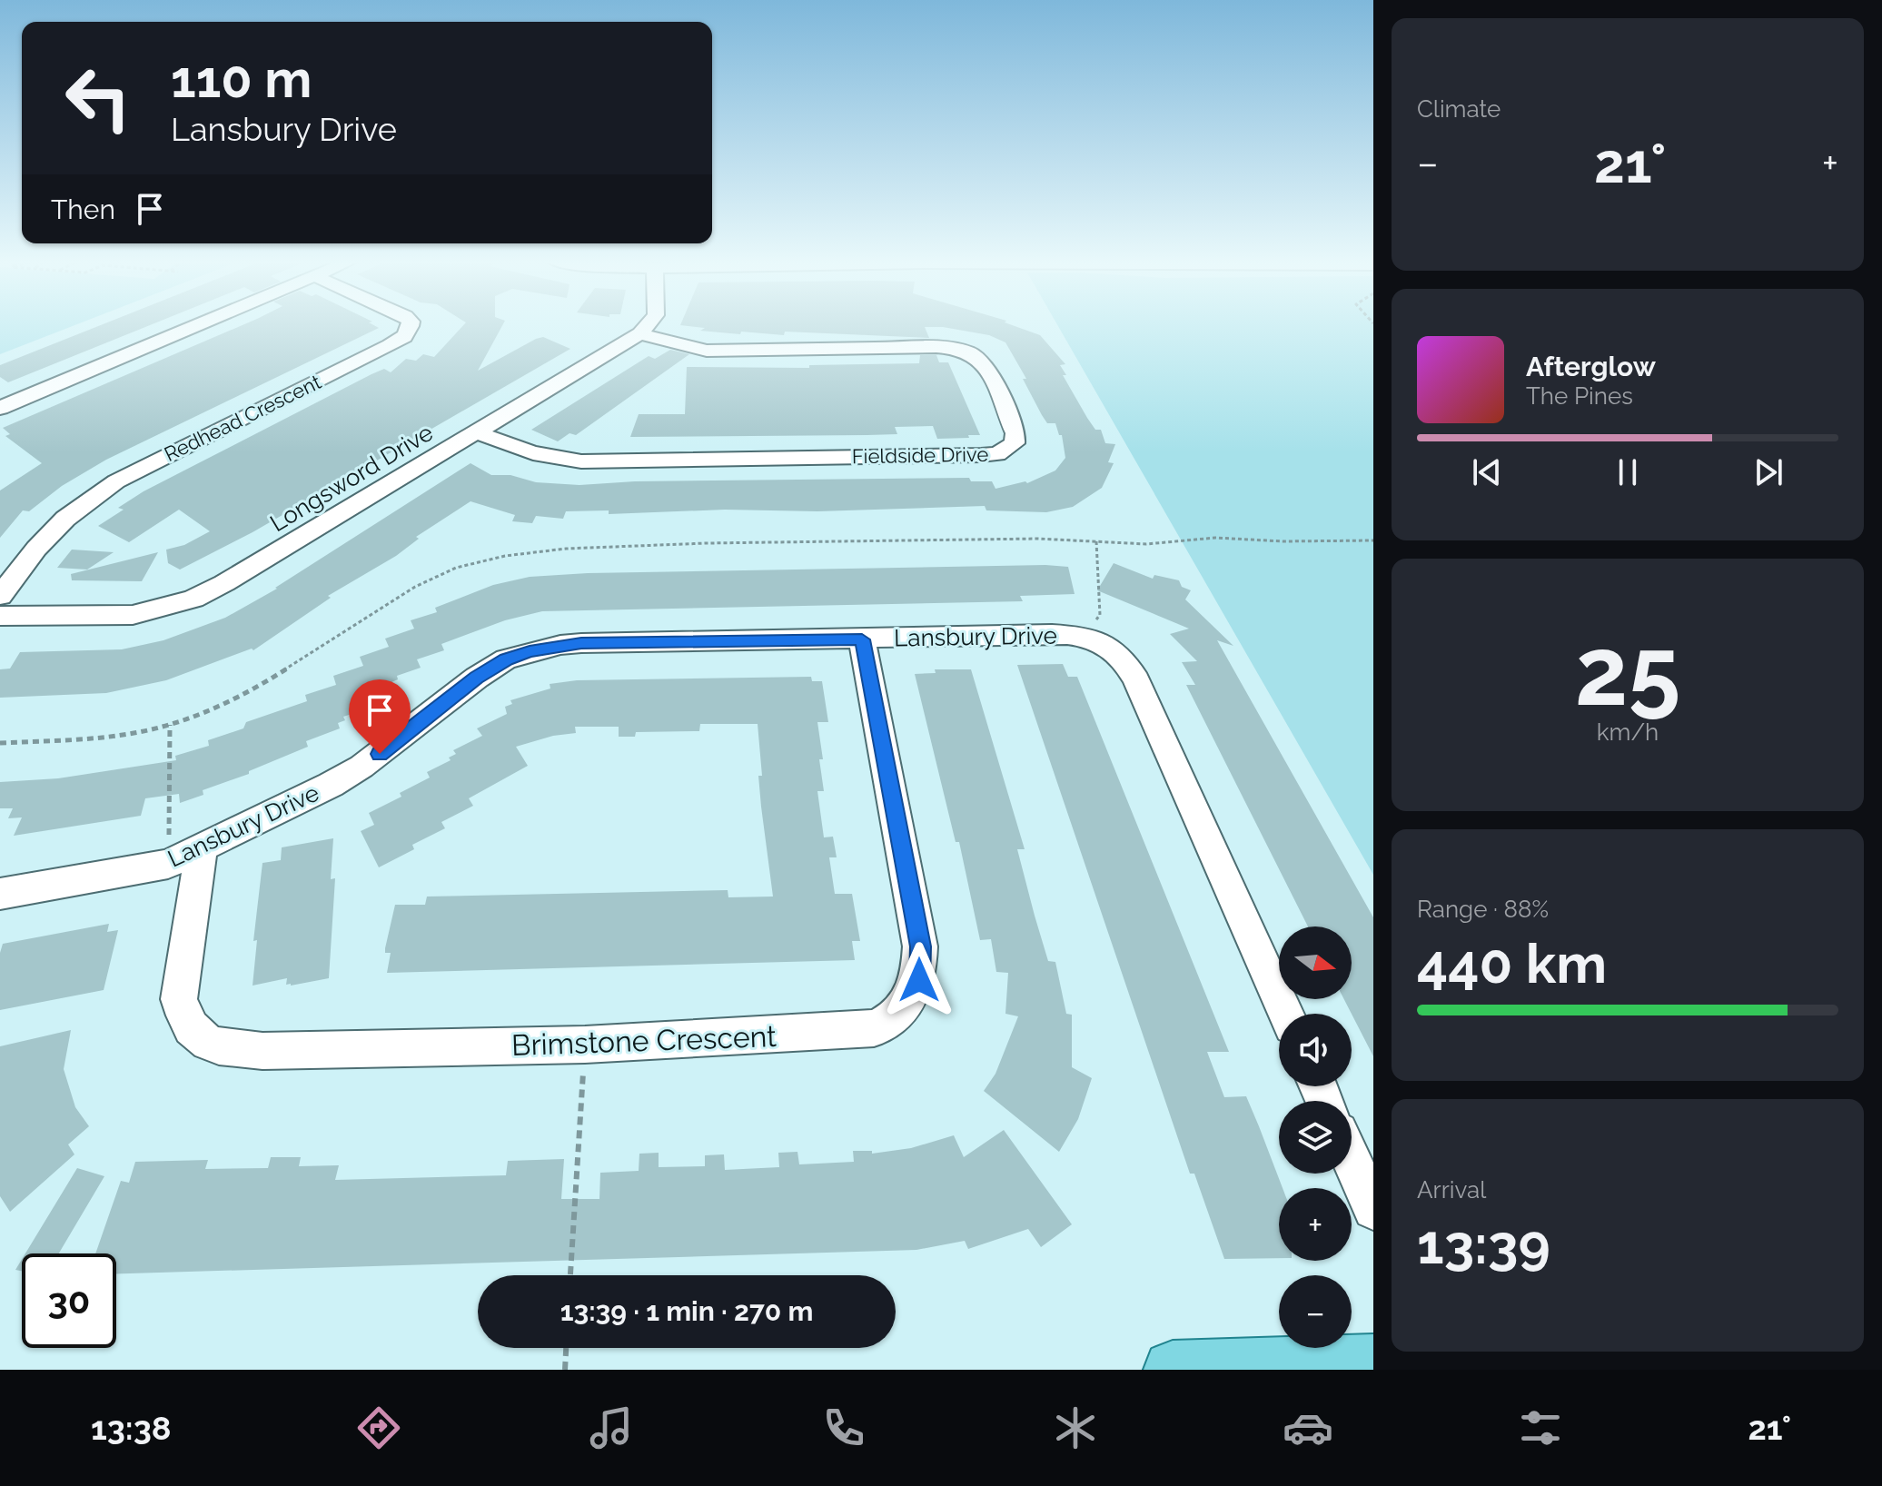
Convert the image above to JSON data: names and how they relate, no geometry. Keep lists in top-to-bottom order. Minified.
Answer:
{"streets":{"street":["Redhead Crescent","Fieldside Drive","Longsword Drive","Lansbury Drive","Brimstone Crescent"]},"crossings":[["Fieldside Drive","Longsword Drive"],["Lansbury Drive","Brimstone Crescent"]],"north":"right","page":{"tile":["Climate",["25","km/h"],["Range · 88%","440 km"],["Arrival","13:39"]],"turn":["110 m","Lansbury Drive"],"heat":["−","21°","+"],"then":"Then","song":["Afterglow","The Pines"],"map_buttons":["+","−"],"limit":"30","trip":"13:39 · 1 min · 270 m","tabs":["13:38","21°"]}}
